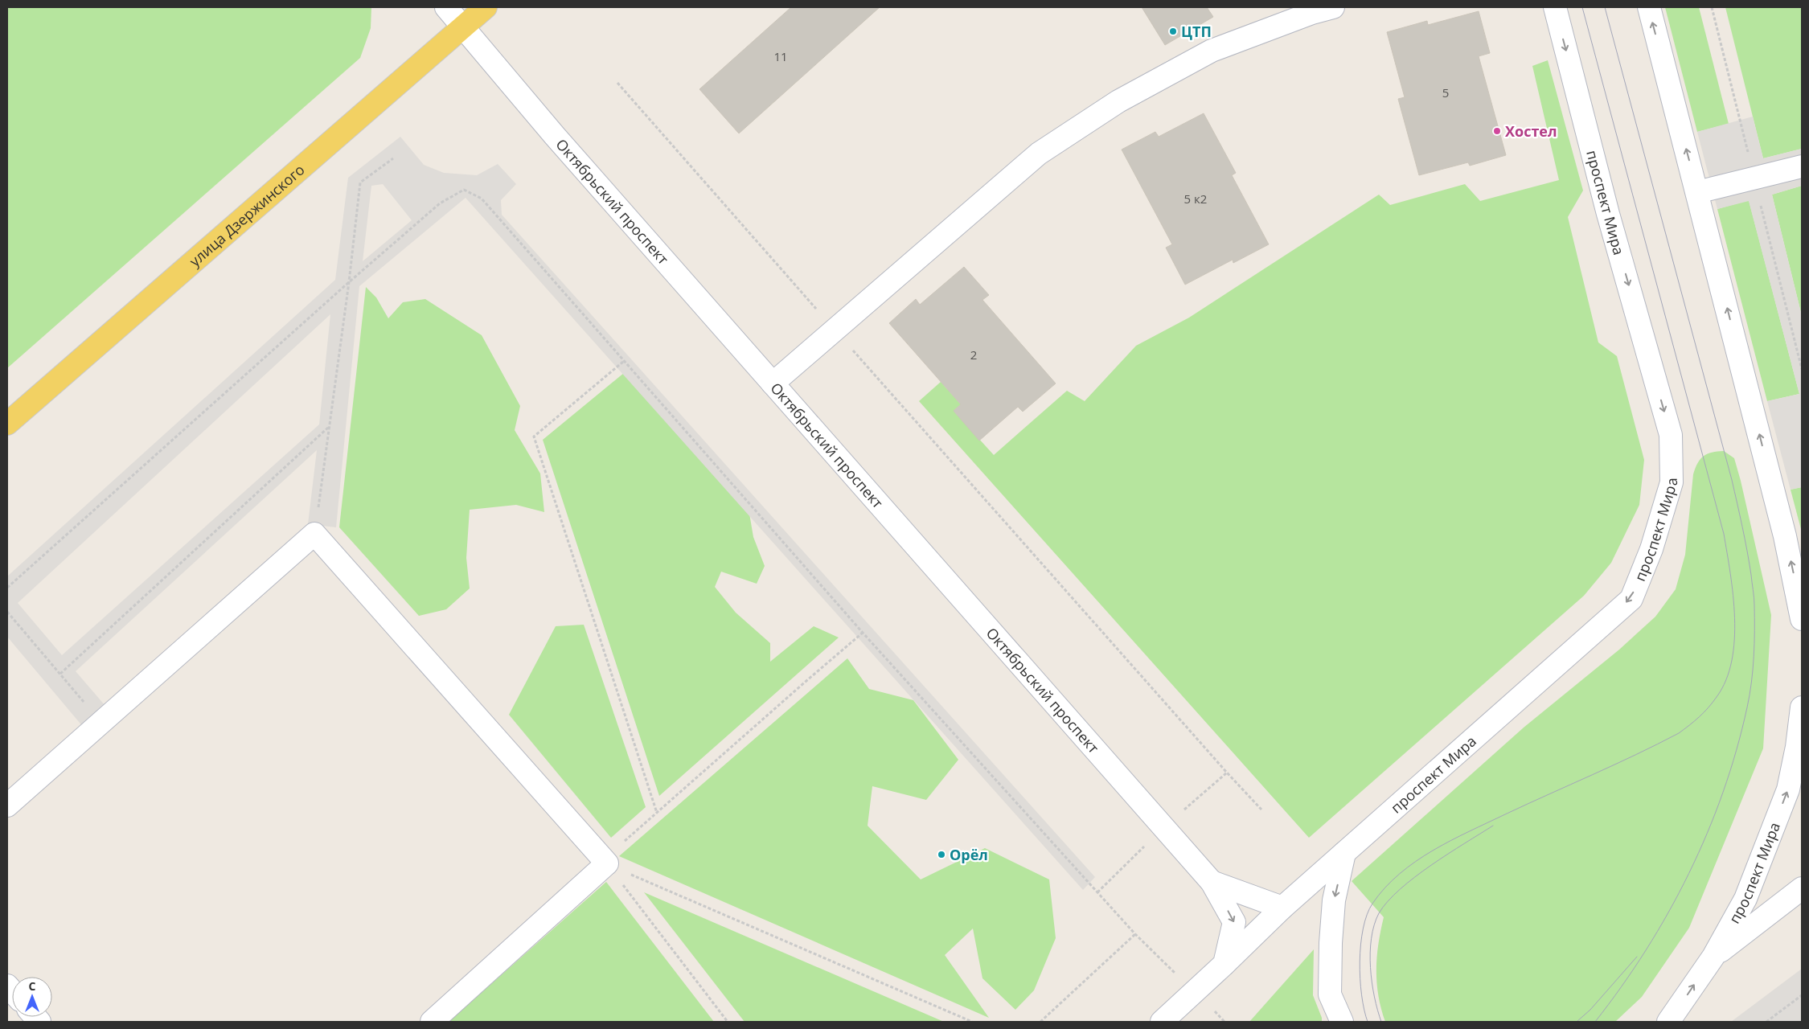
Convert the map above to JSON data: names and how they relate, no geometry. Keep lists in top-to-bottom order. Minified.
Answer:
{"streets":{"main road":["улица Дзержинского"],"street":["Октябрьский проспект","проспект Мира"]},"crossings":[["Октябрьский проспект","проспект Мира"],["Октябрьский проспект","улица Дзержинского"]],"places":["ЦТП","Хостел","Орёл"],"house_numbers":["11","5","5 к2","2"],"north":"top"}
